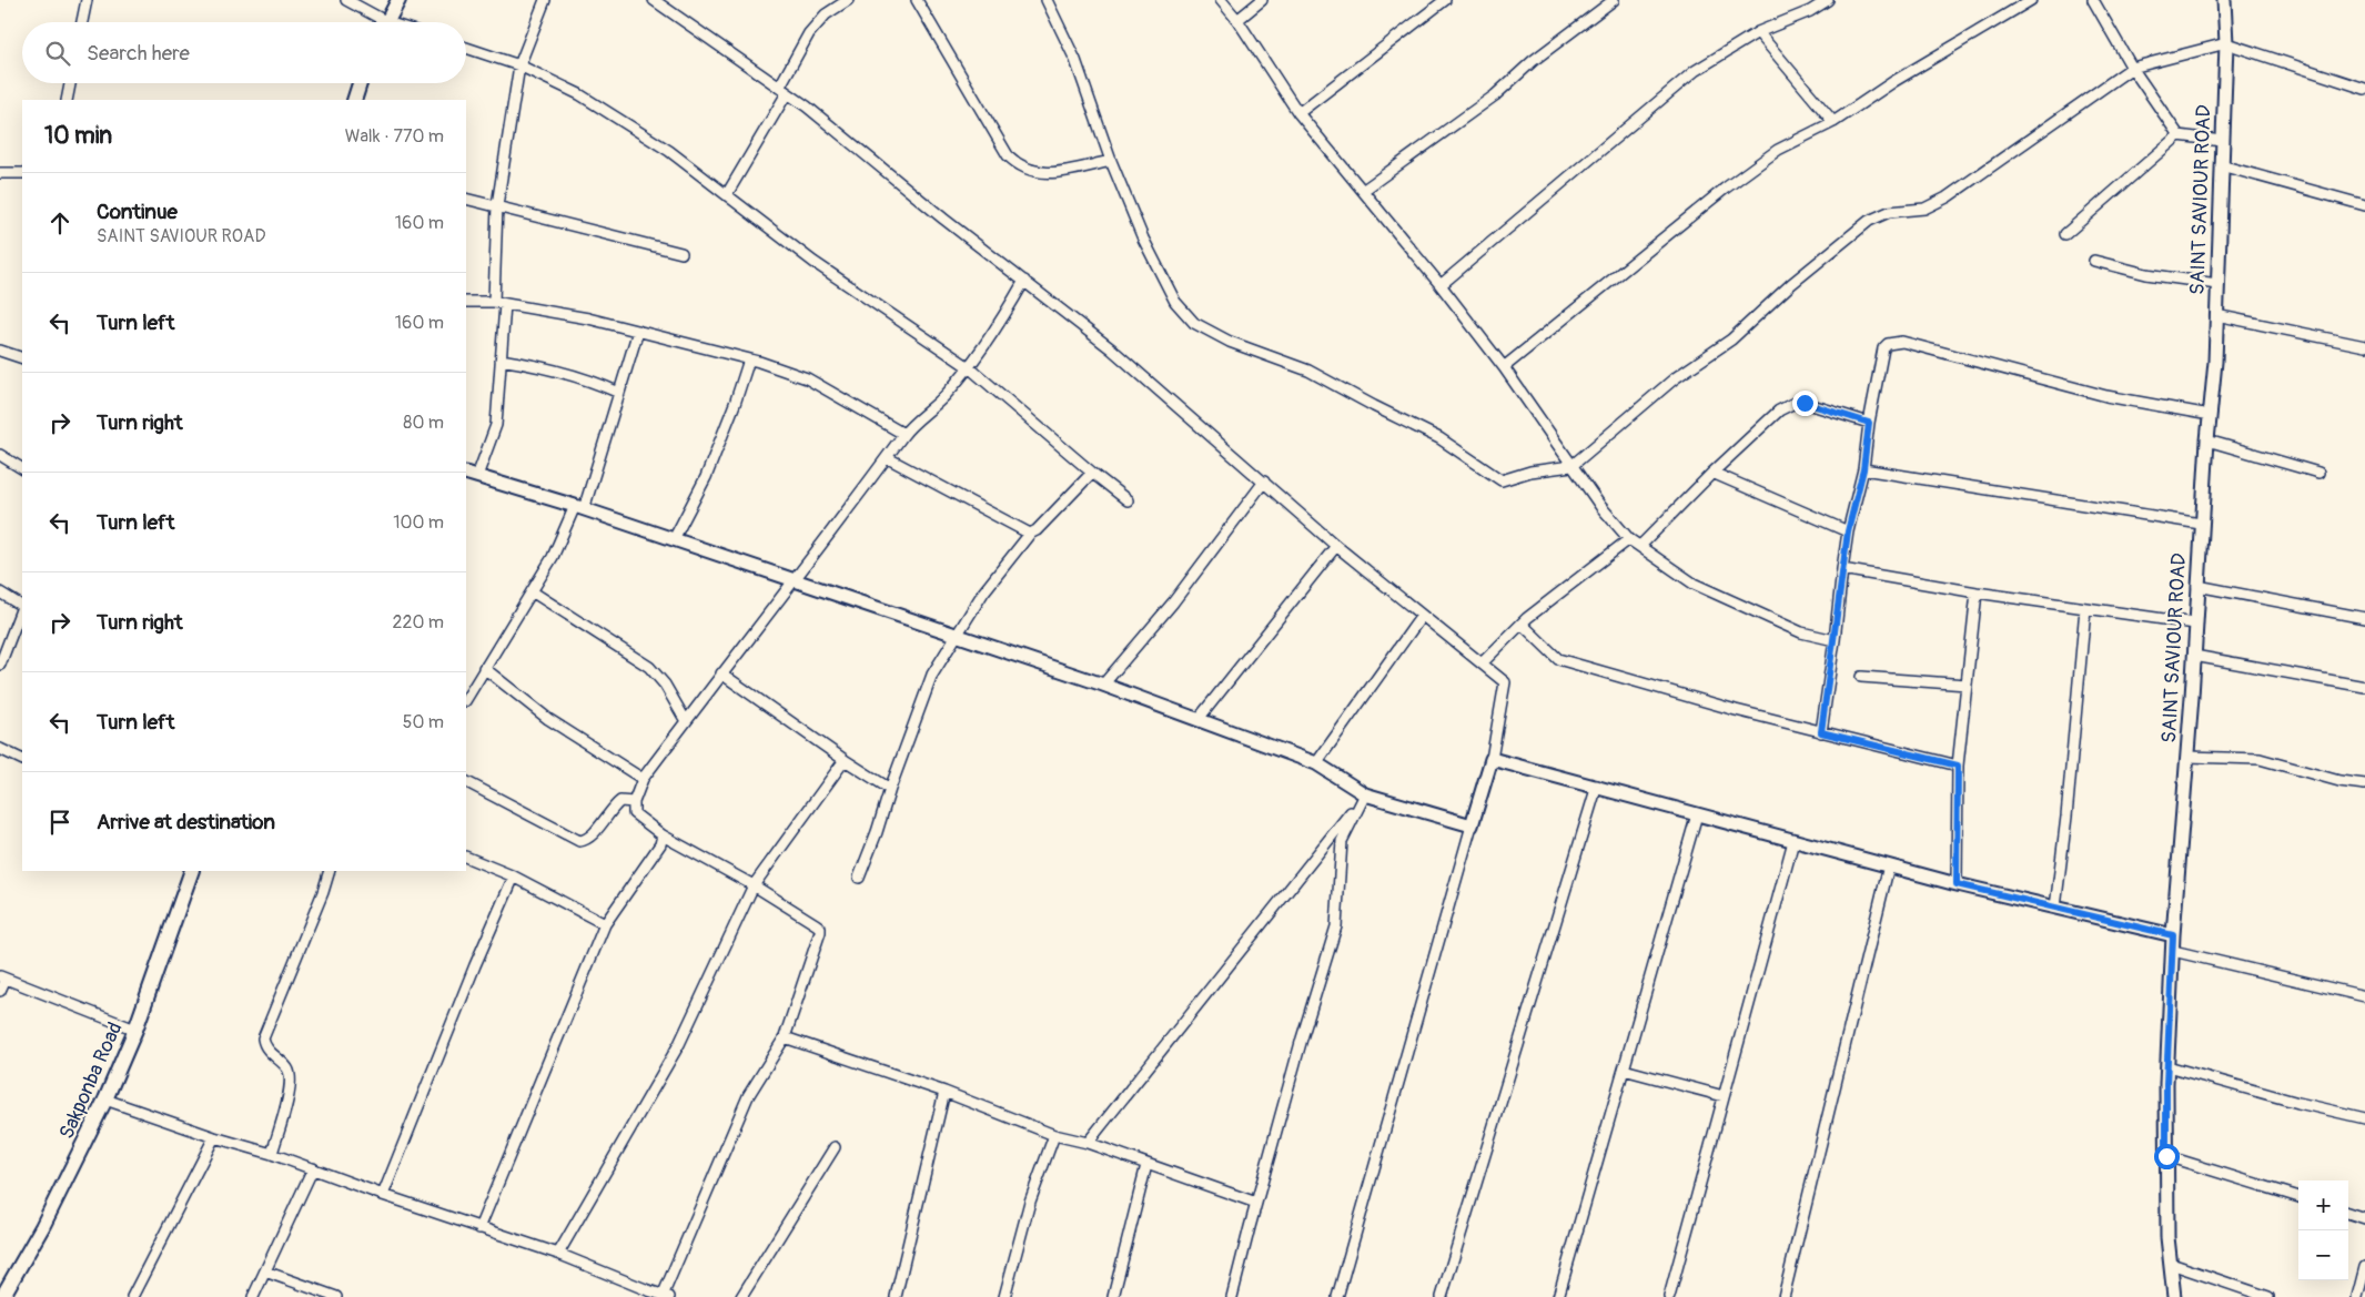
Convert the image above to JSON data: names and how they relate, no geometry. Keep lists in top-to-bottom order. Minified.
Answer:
{"streets":{"main road":["Sakponba Road"],"street":["SAINT SAVIOUR ROAD"]},"page":{"search":"Search here","heading":["10 min","Walk · 770 m"],"list":[["Continue","SAINT SAVIOUR ROAD","160 m"],["Turn left","160 m"],["Turn right","80 m"],["Turn left","100 m"],["Turn right","220 m"],["Turn left","50 m"],"Arrive at destination"],"map_buttons":["+","−"]}}
